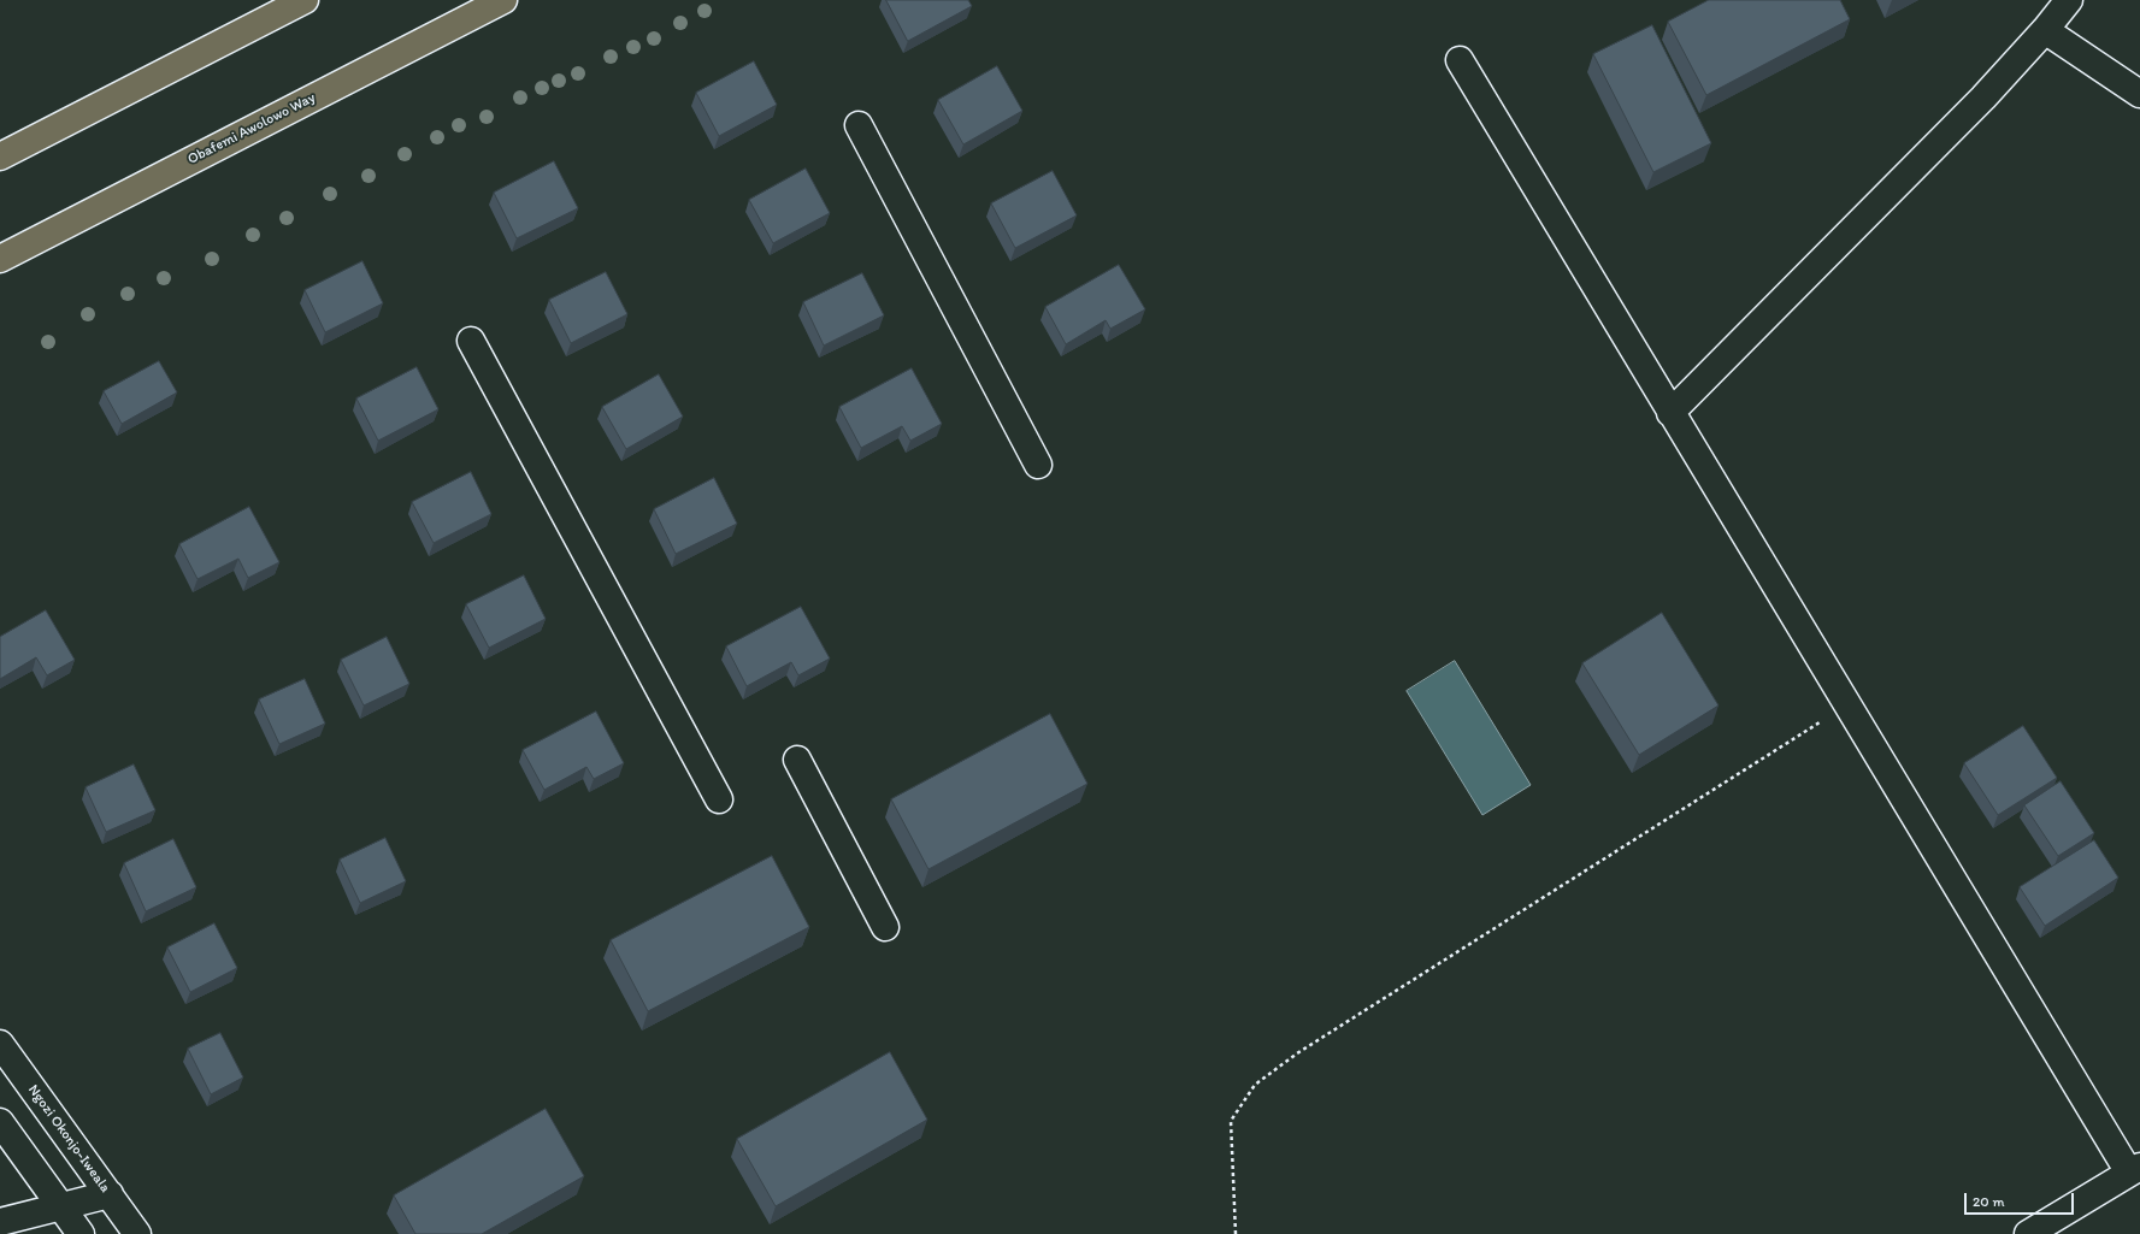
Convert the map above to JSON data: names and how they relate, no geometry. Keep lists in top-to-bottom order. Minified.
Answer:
{"streets":{"main road":["Obafemi Awolowo Way"],"street":["Ngozi Okonjo-Iweala"]},"scale_bar":"20 m"}
